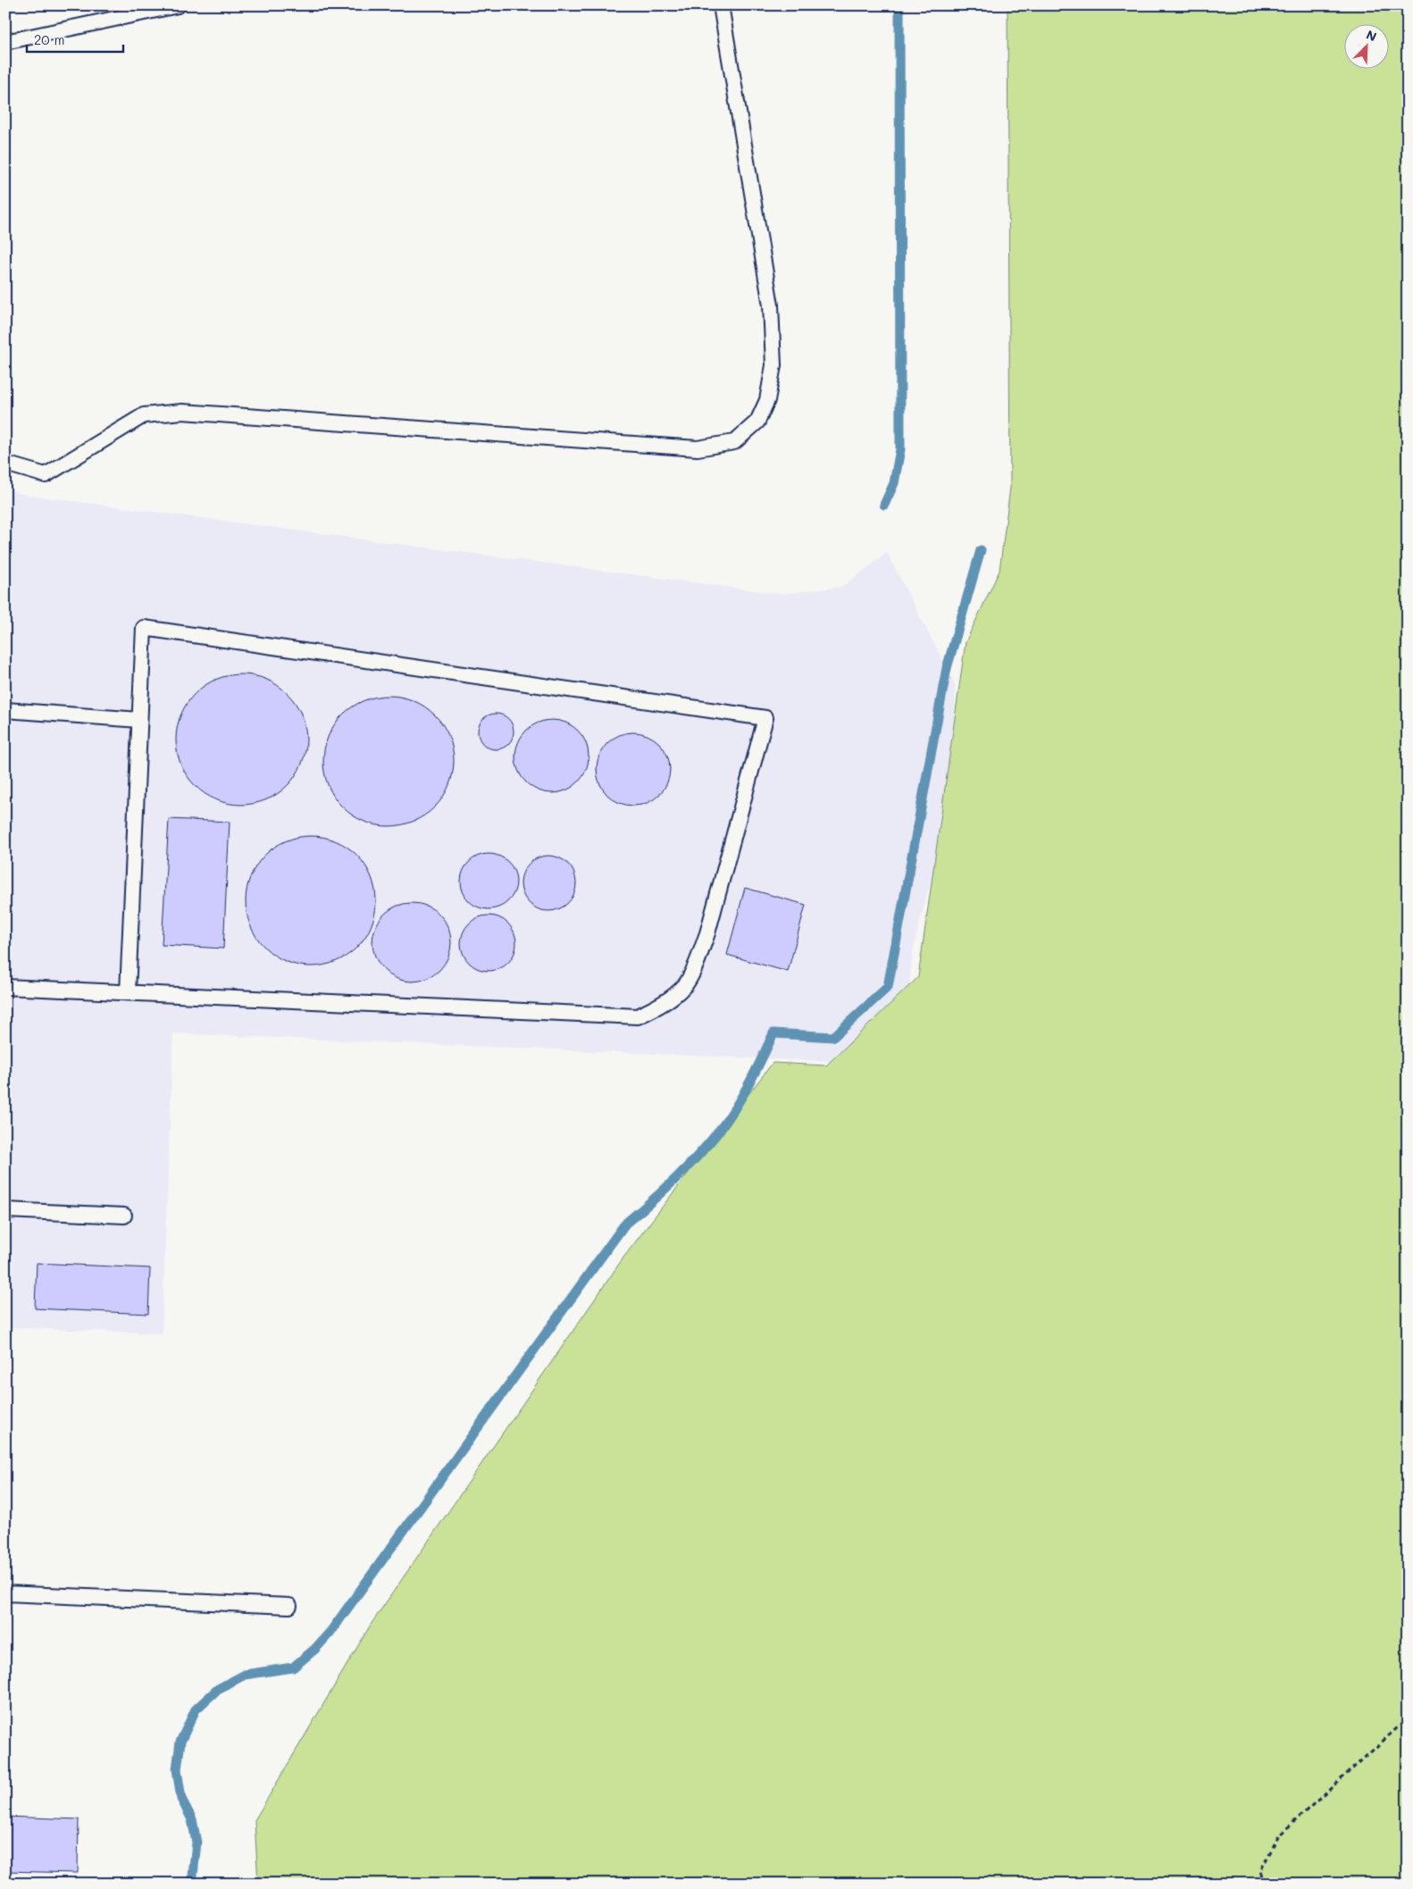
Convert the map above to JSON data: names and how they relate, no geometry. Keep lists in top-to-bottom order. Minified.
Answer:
{"scale_bar":"20 m","north":"top right"}
